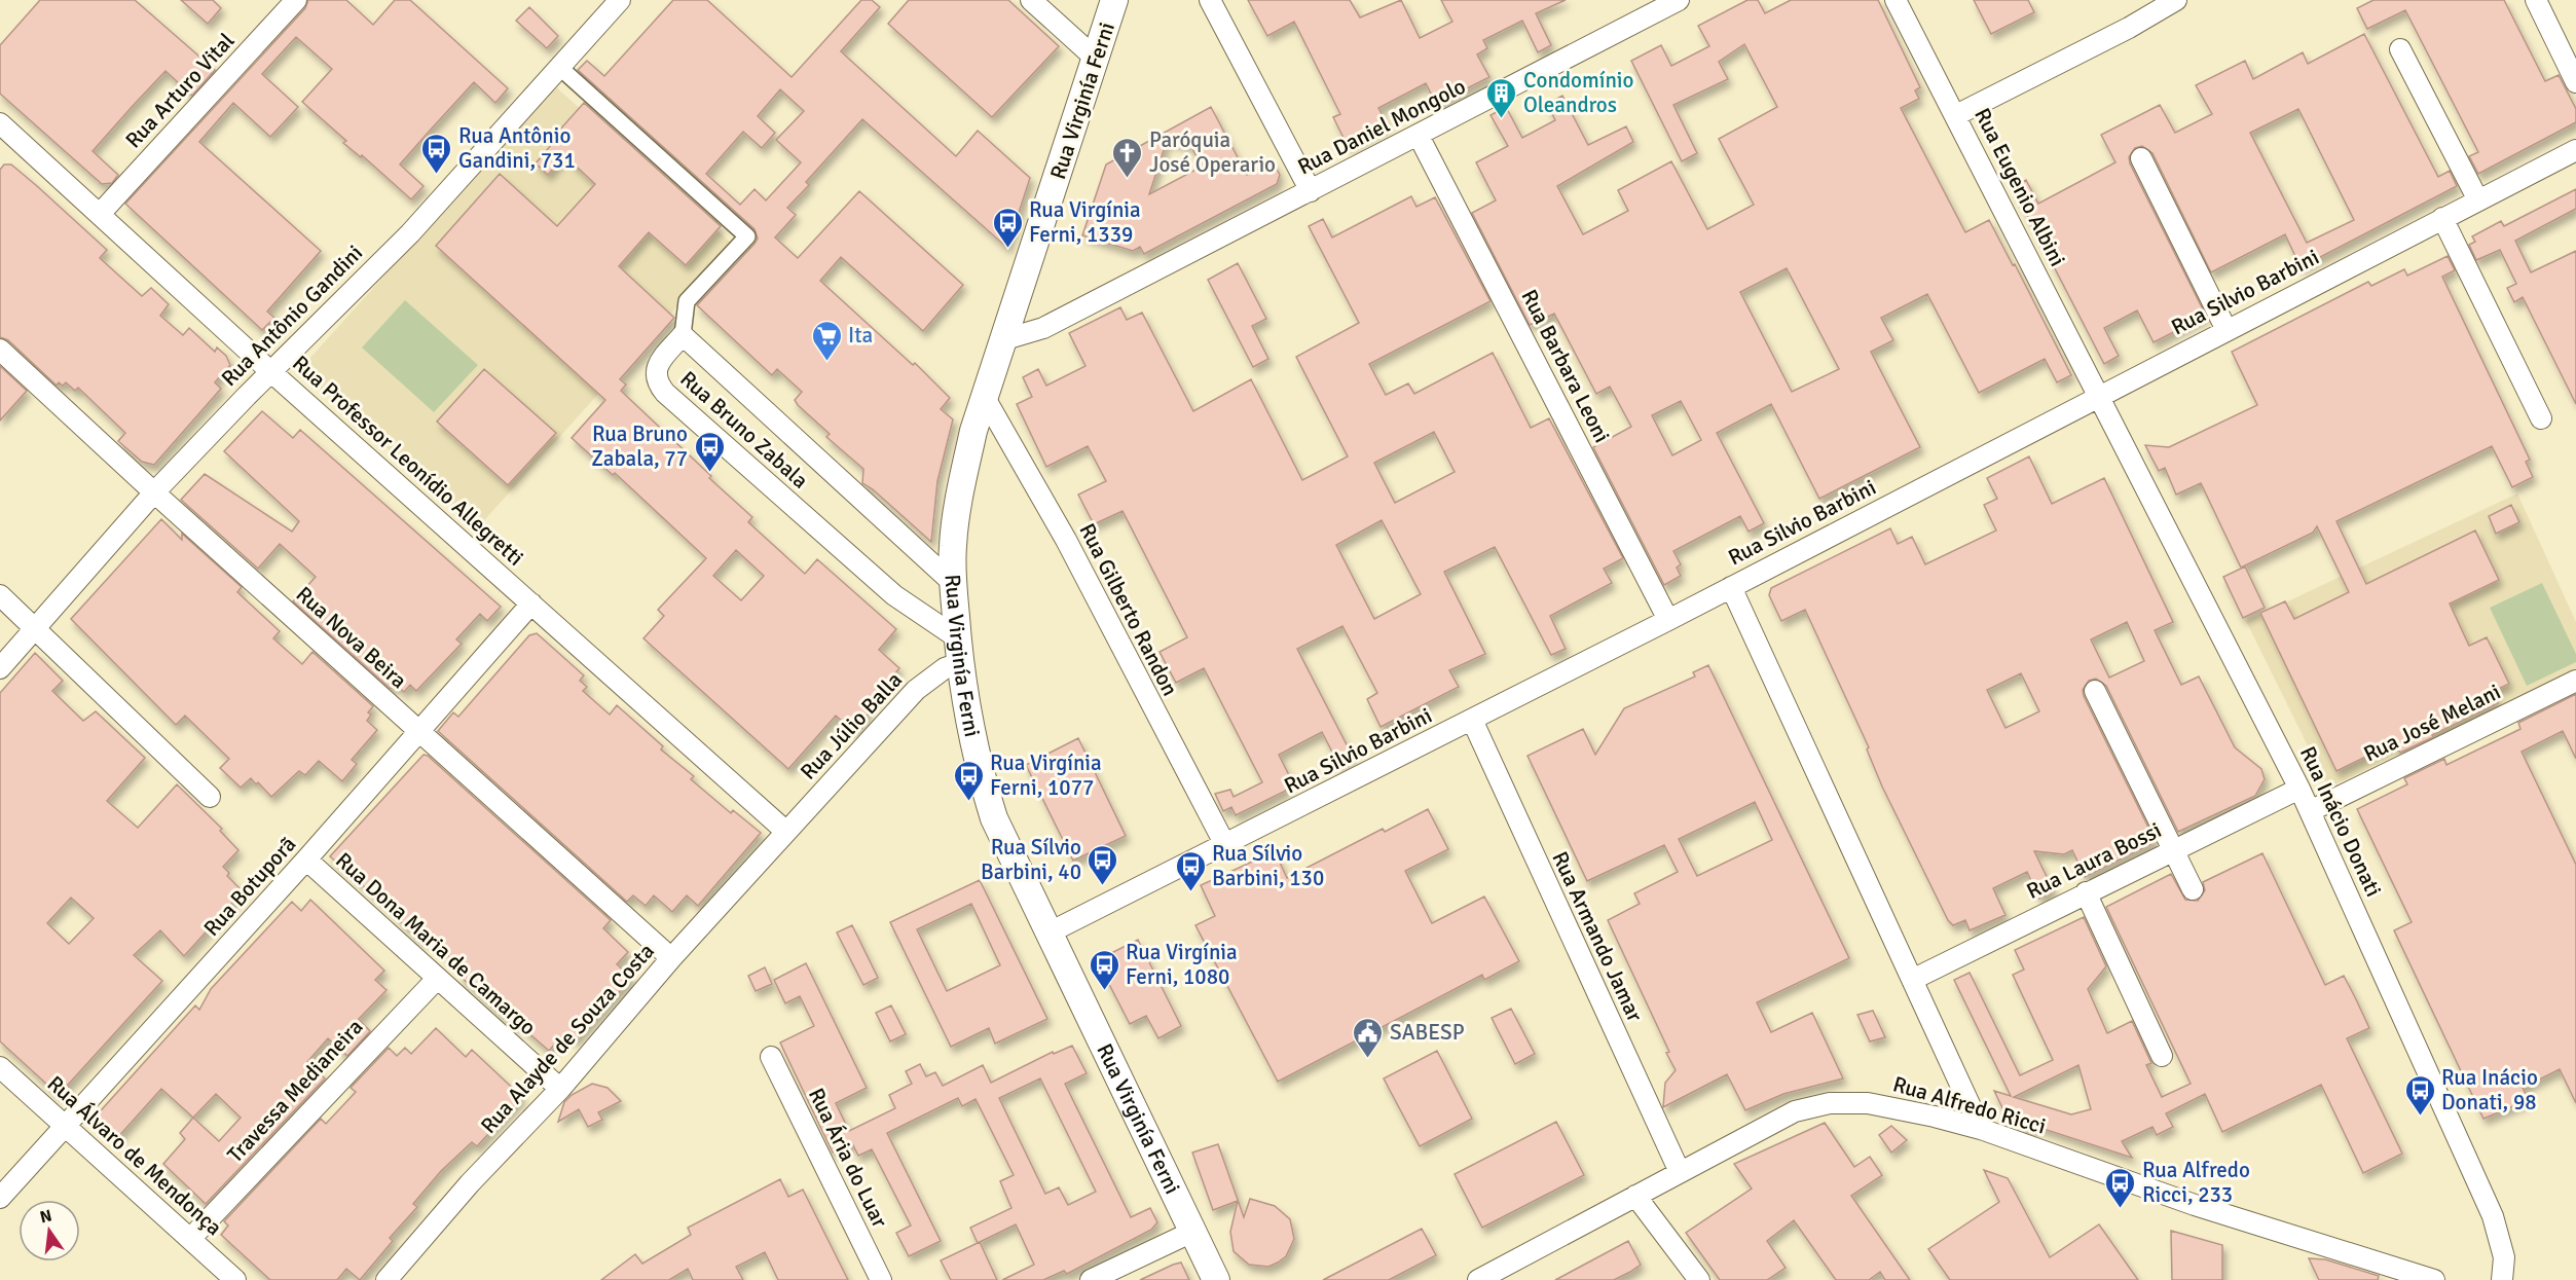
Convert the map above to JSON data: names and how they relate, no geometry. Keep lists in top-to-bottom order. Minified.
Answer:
{"streets":{"street":["Rua Arturo Vital","Rua Virginía Ferni","Rua Daniel Mongolo","Rua Eugenio Albini","Rua Silvio Barbini","Rua Antônio Gandini","Rua Barbara Leoni","Rua Bruno Zabala","Rua Professor Leonídio Allegretti","Rua Gilberto Randon","Rua Nova Beira","Rua José Melani","Rua Júlio Balla","Rua Inácio Donati","Rua Laura Bossi","Rua Botuporã","Rua Armando Jamar","Rua Dona Maria de Camargo","Rua Alayde de Souza Costa","Travessa Medianeira","Rua Alfredo Ricci","Rua Álvaro de Mendonça","Rua Ária do Luar"]},"crossings":[["Rua Arturo Vital","Rua Professor Leonídio Allegretti"],["Rua Virginía Ferni","Rua Daniel Mongolo"],["Rua Virginía Ferni","Rua Silvio Barbini"],["Rua Virginía Ferni","Rua Bruno Zabala"],["Rua Virginía Ferni","Rua Gilberto Randon"],["Rua Virginía Ferni","Rua Júlio Balla"],["Rua Daniel Mongolo","Rua Barbara Leoni"],["Rua Eugenio Albini","Rua Silvio Barbini"],["Rua Eugenio Albini","Rua Inácio Donati"],["Rua Silvio Barbini","Rua Barbara Leoni"],["Rua Silvio Barbini","Rua Gilberto Randon"],["Rua Silvio Barbini","Rua Inácio Donati"],["Rua Silvio Barbini","Rua Armando Jamar"],["Rua Antônio Gandini","Rua Professor Leonídio Allegretti"],["Rua Antônio Gandini","Rua Nova Beira"],["Rua Bruno Zabala","Rua Júlio Balla"],["Rua Professor Leonídio Allegretti","Rua Júlio Balla"],["Rua Professor Leonídio Allegretti","Rua Botuporã"],["Rua Professor Leonídio Allegretti","Rua Alayde de Souza Costa"],["Rua Nova Beira","Rua Botuporã"],["Rua Nova Beira","Rua Alayde de Souza Costa"],["Rua José Melani","Rua Inácio Donati"],["Rua Júlio Balla","Rua Alayde de Souza Costa"],["Rua Inácio Donati","Rua Laura Bossi"],["Rua Botuporã","Rua Dona Maria de Camargo"],["Rua Botuporã","Rua Álvaro de Mendonça"],["Rua Armando Jamar","Rua Alfredo Ricci"],["Rua Dona Maria de Camargo","Rua Alayde de Souza Costa"],["Rua Dona Maria de Camargo","Travessa Medianeira"],["Travessa Medianeira","Rua Álvaro de Mendonça"]],"places":{"building":["Condomínio Oleandros"],"bus stop":["Rua Antônio Gandini, 731","Rua Virgínia Ferni, 1339","Rua Bruno Zabala, 77","Rua Virgínia Ferni, 1077","Rua Sílvio Barbini, 40","Rua Sílvio Barbini, 130","Rua Virgínia Ferni, 1080","Rua Inácio Donati, 98","Rua Alfredo Ricci, 233"],"church":["Paróquia José Operario"],"supermarket":["Ita"],"public building":["SABESP"]},"north":"top"}
